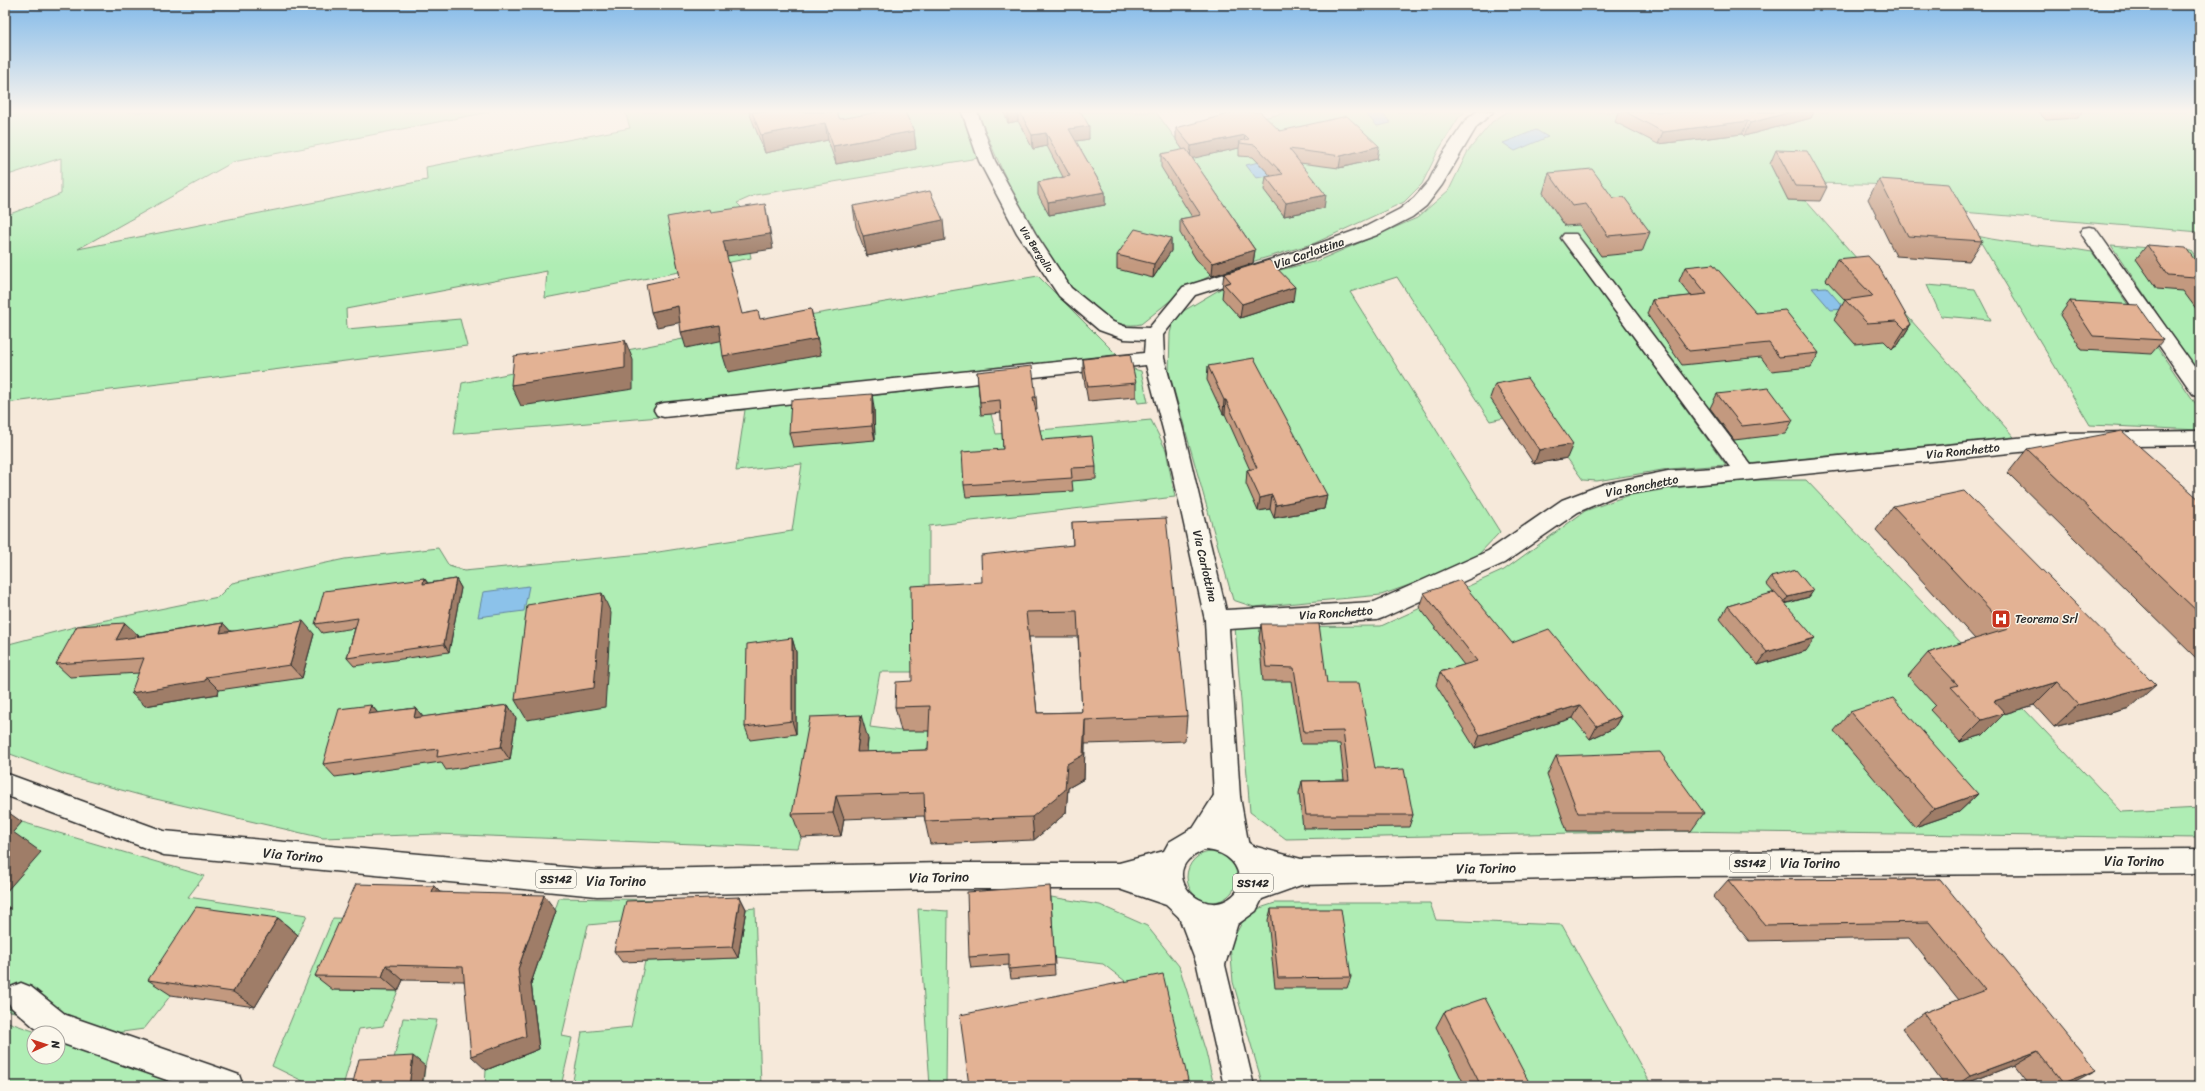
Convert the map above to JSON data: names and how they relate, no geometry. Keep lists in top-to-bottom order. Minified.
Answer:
{"streets":{"street":["Via Bergallo","Via Carlottina","Via Ronchetto","Via Torino","SS142"]},"crossings":[["Via Bergallo","Via Carlottina"],["Via Carlottina","Via Ronchetto"],["Via Torino","SS142"]],"places":{"hospital":["Teorema Srl"]},"north":"right"}
